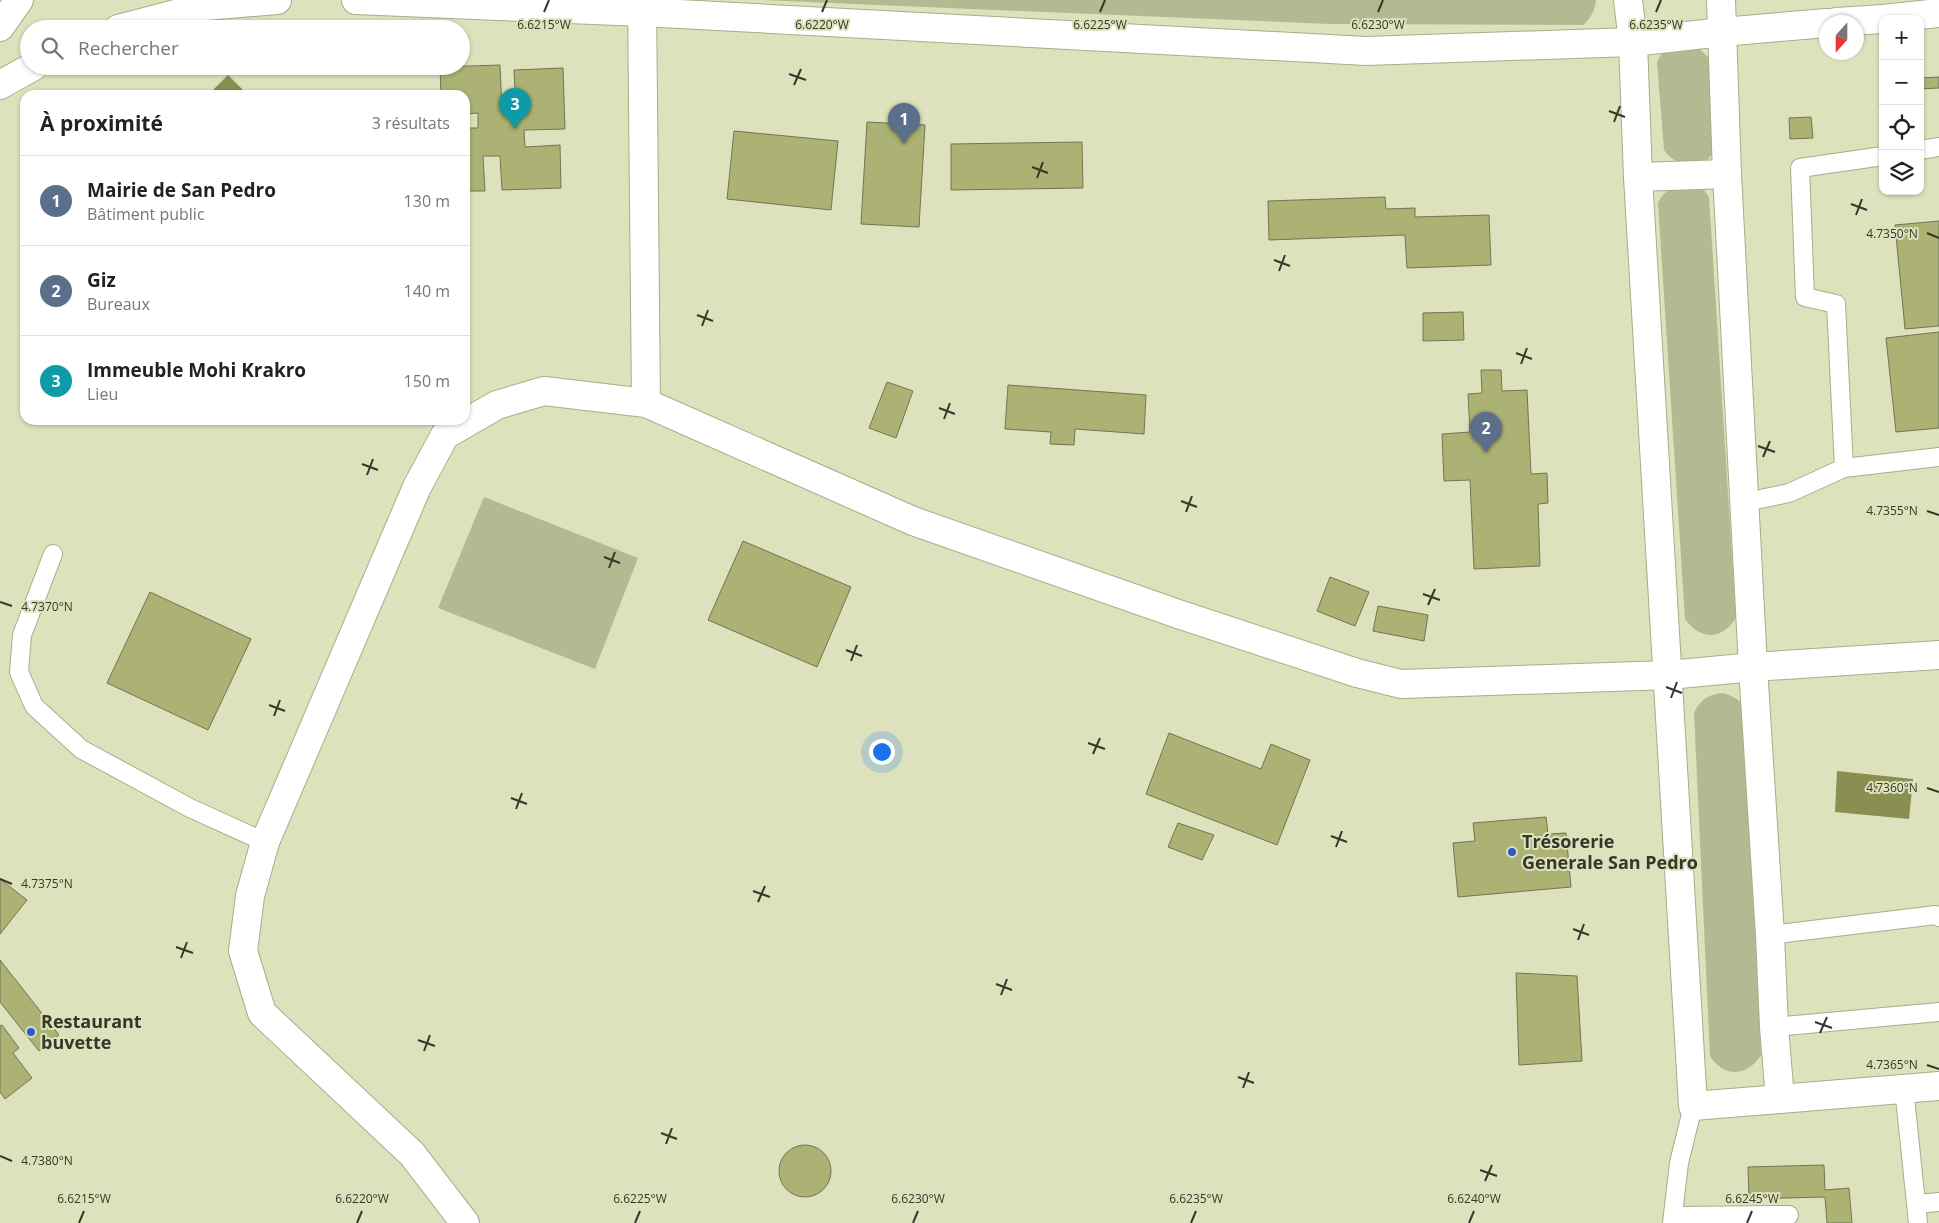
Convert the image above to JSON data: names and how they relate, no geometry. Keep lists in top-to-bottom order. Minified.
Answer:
{"places":["Trésorerie Generale San Pedro","Restaurant buvette"],"north":"bottom","page":{"map_buttons":["+","−"],"search":"Rechercher","pins":["3","1","2"],"heading":["À proximité","3 résultats"],"list":[{"mark":"1","name":"Mairie de San Pedro","note":"Bâtiment public","value":"130 m"},{"mark":"2","name":"Giz","note":"Bureaux","value":"140 m"},{"mark":"3","name":"Immeuble Mohi Krakro","note":"Lieu","value":"150 m"}]},"coordinates":["6.6215°W","6.6220°W","6.6225°W","6.6230°W","6.6235°W","4.7350°N","4.7355°N","4.7370°N","4.7360°N","4.7375°N","4.7365°N","4.7380°N","6.6240°W","6.6245°W"]}
